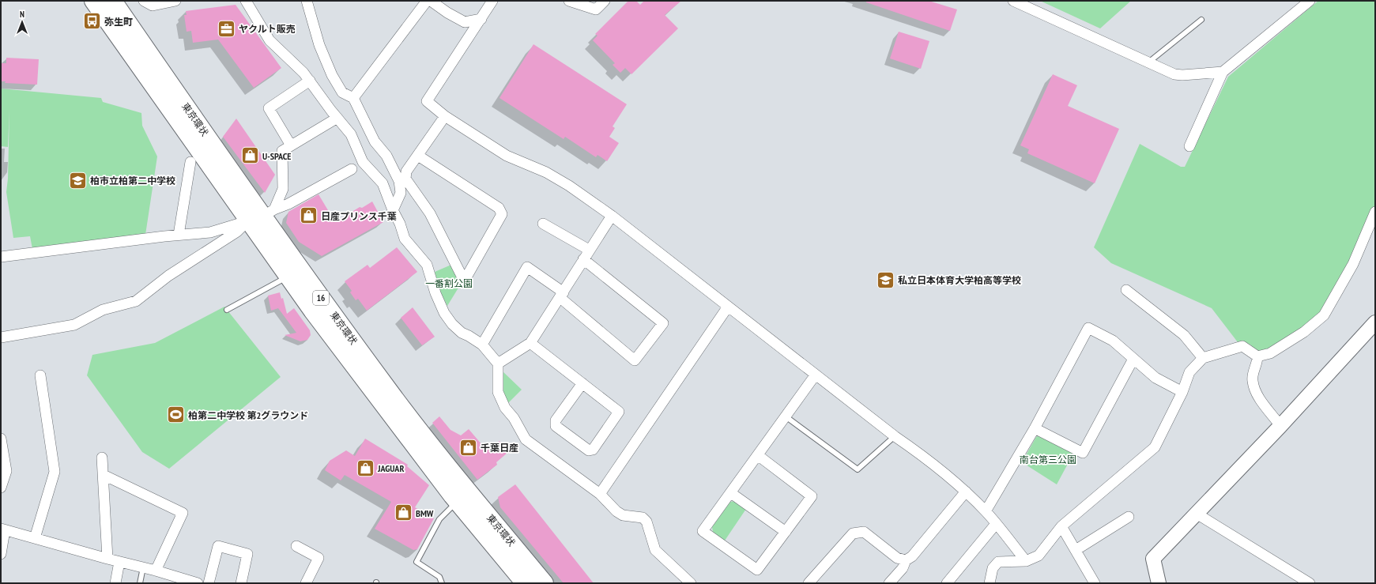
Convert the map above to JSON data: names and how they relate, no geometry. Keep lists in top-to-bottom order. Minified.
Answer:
{"streets":{"highway":["東京環状","16"]},"parks":["一番割公園","南台第三公園"],"places":{"bus stop":["弥生町"],"office":["ヤクルト販売"],"shop":["U-SPACE","日産プリンス千葉","千葉日産","JAGUAR","BMW"],"school or university":["柏市立柏第二中学校","私立日本体育大学柏高等学校"],"sports":["柏第二中学校 第2グラウンド"]},"north":"top"}
